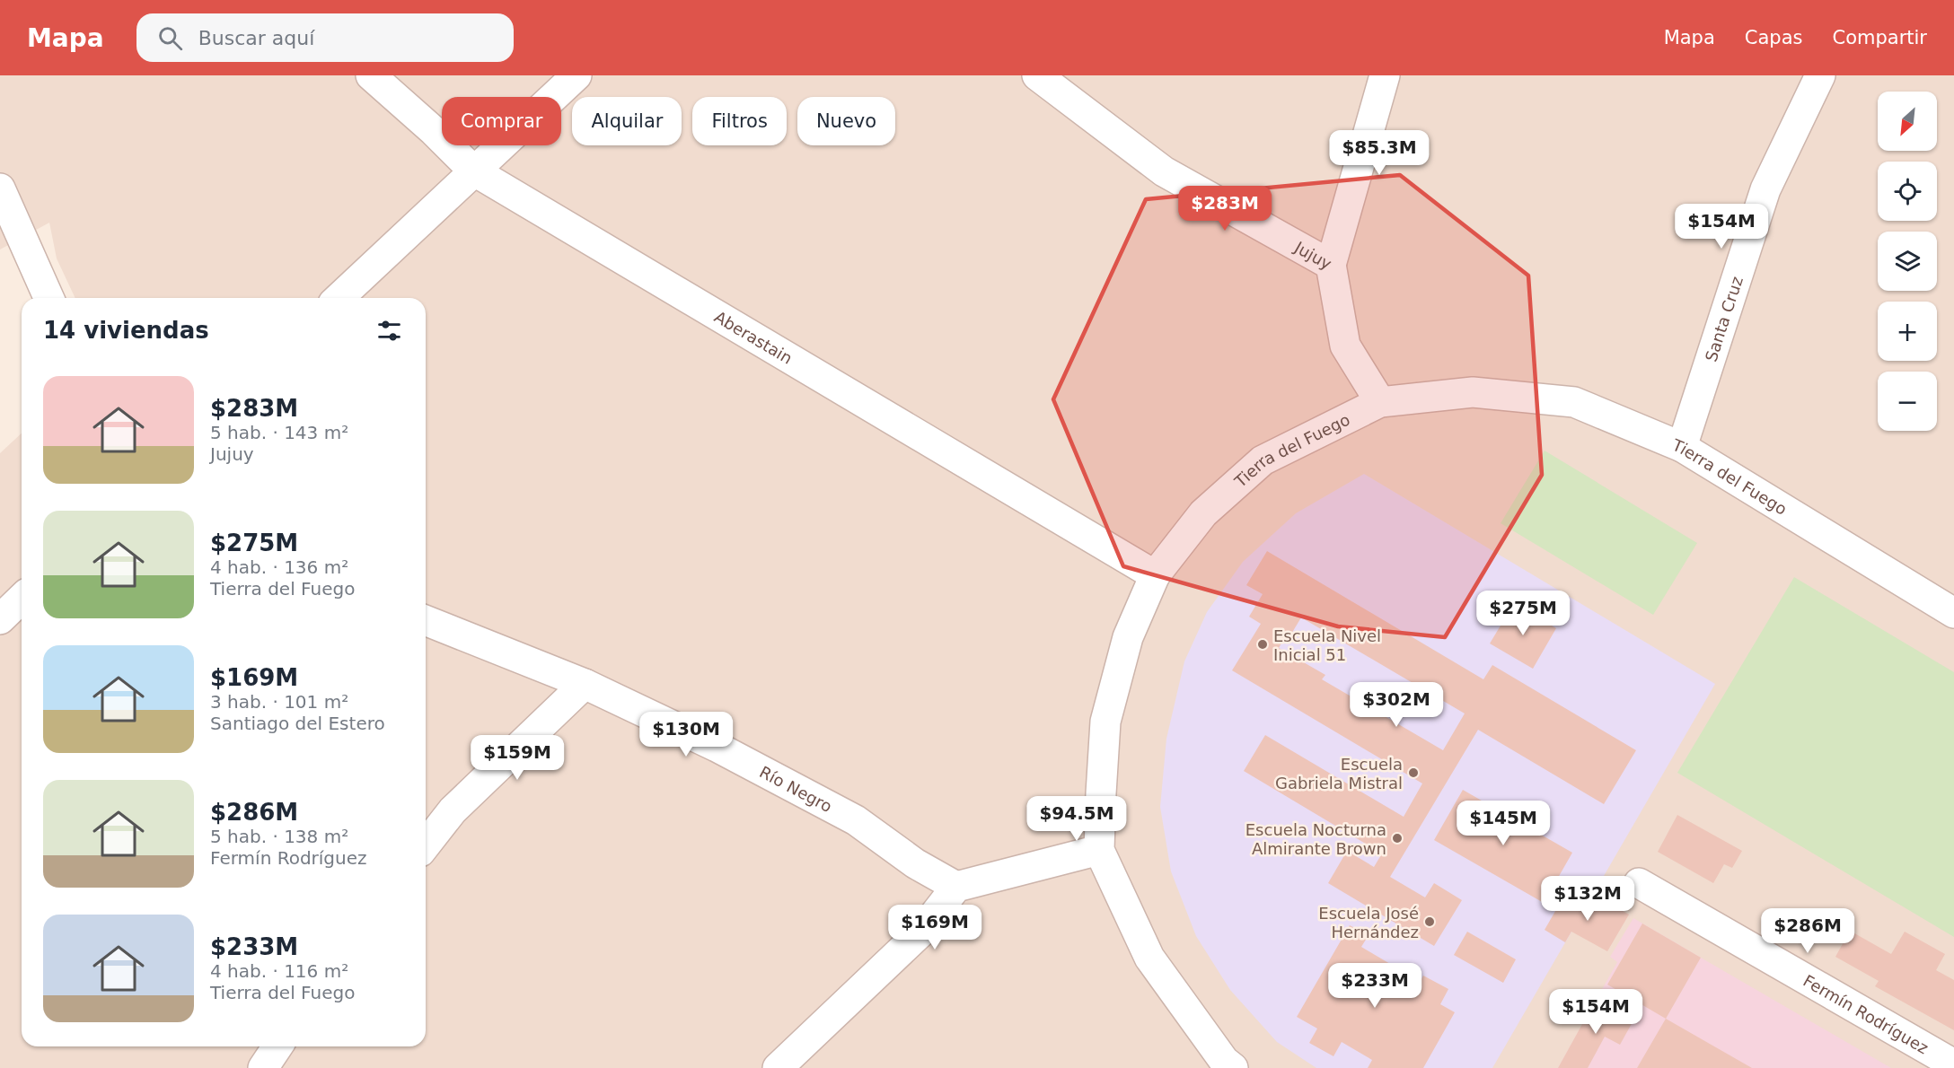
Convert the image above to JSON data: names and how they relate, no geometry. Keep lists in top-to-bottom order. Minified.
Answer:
{"streets":{"street":["Jujuy","Santa Cruz","Aberastain","Tierra del Fuego","Río Negro","Fermín Rodríguez"]},"crossings":[["Jujuy","Tierra del Fuego"],["Santa Cruz","Tierra del Fuego"],["Aberastain","Tierra del Fuego"]],"places":["Escuela Nivel Inicial 51","Escuela Gabriela Mistral","Escuela Nocturna Almirante Brown","Escuela José Hernández"],"north":"bottom left","page":{"header":"Mapa","search":"Buscar aquí","nav":["Mapa","Capas","Compartir"],"map_buttons":["+","−"],"chip":["Comprar","Alquilar","Filtros","Nuevo"],"price":["$85.3M","$283M","$154M","$275M","$302M","$130M","$159M","$94.5M","$145M","$132M","$169M","$286M","$233M","$154M"],"heading":"14 viviendas","list":[{"name":"$283M","note":"5 hab. · 143 m² · Jujuy"},{"name":"$275M","note":"4 hab. · 136 m² · Tierra del Fuego"},{"name":"$169M","note":"3 hab. · 101 m² · Santiago del Estero"},{"name":"$286M","note":"5 hab. · 138 m² · Fermín Rodríguez"},{"name":"$233M","note":"4 hab. · 116 m² · Tierra del Fuego"}]}}
